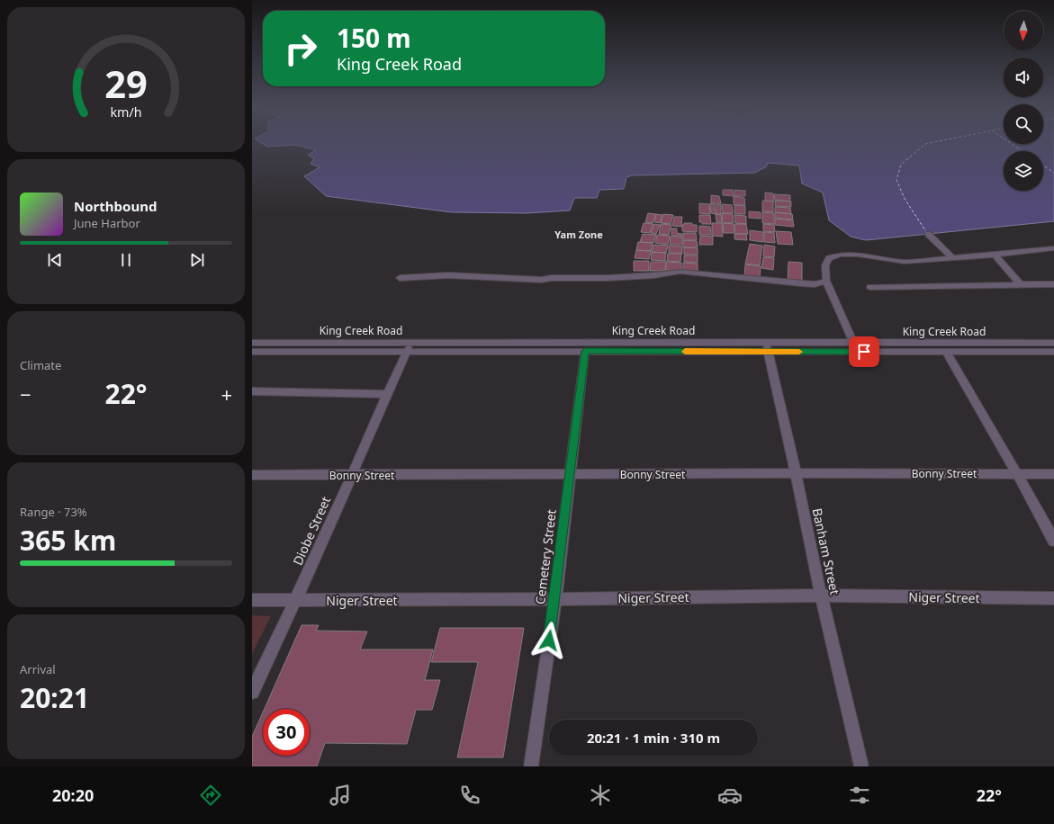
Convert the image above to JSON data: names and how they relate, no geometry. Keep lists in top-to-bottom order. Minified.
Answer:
{"streets":{"street":["King Creek Road","Bonny Street","Diobe Street","Banham Street","Cemetery Street","Niger Street"]},"crossings":[["King Creek Road","Diobe Street"],["King Creek Road","Banham Street"],["King Creek Road","Cemetery Street"],["Bonny Street","Diobe Street"],["Bonny Street","Banham Street"],["Bonny Street","Cemetery Street"],["Diobe Street","Niger Street"],["Banham Street","Niger Street"],["Cemetery Street","Niger Street"]],"districts":["Yam Zone"],"north":"bottom","page":{"turn":["150 m","King Creek Road"],"song":["Northbound","June Harbor"],"tile":["Climate",["Range · 73%","365 km"],["Arrival","20:21"]],"heat":["−","22°","+"],"limit":"30","trip":"20:21 · 1 min · 310 m","tabs":["20:20","22°"],"gauge":["29","km/h"]}}
